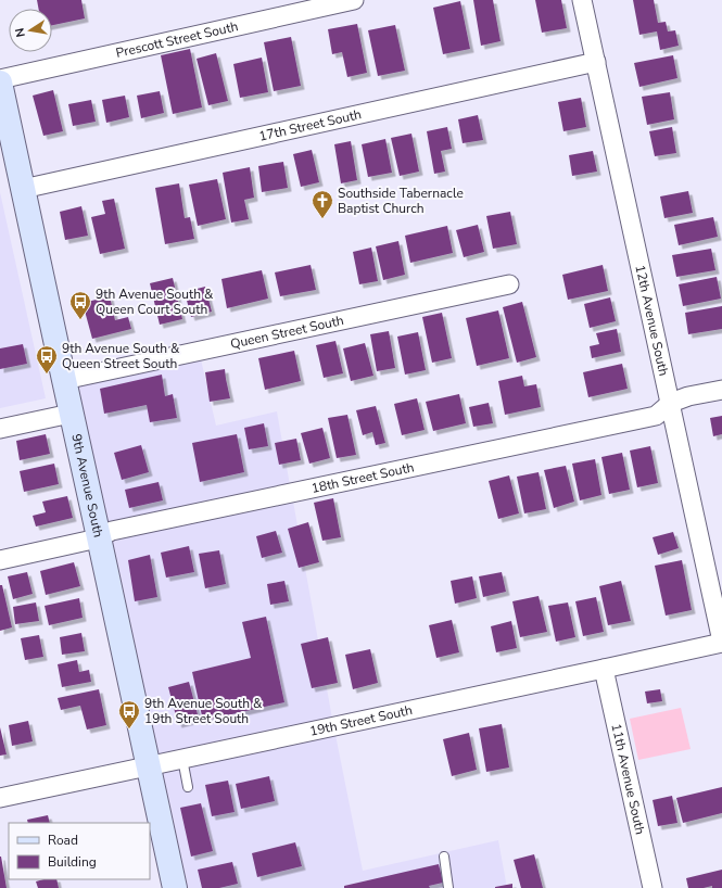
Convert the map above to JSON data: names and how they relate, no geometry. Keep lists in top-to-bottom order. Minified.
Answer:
{"streets":{"street":["Prescott Street South","17th Street South","12th Avenue South","Queen Street South","18th Street South","9th Avenue South","19th Street South","11th Avenue South"]},"crossings":[["Prescott Street South","9th Avenue South"],["17th Street South","12th Avenue South"],["17th Street South","9th Avenue South"],["12th Avenue South","18th Street South"],["12th Avenue South","19th Street South"],["Queen Street South","9th Avenue South"],["18th Street South","9th Avenue South"],["9th Avenue South","19th Street South"],["19th Street South","11th Avenue South"]],"places":{"church":["Southside Tabernacle Baptist Church"],"bus stop":["9th Avenue South & Queen Court South","9th Avenue South & Queen Street South","9th Avenue South & 19th Street South"]},"legend":["Road","Building"],"north":"left"}
